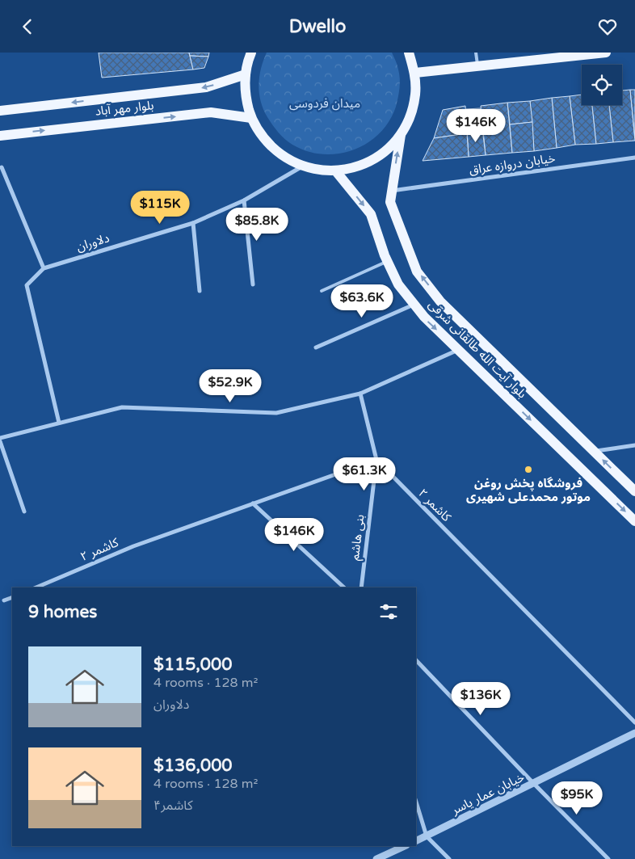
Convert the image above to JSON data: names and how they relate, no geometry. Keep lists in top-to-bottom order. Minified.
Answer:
{"streets":{"main road":["بلوار مهر آباد","بلوار آیت الله طالقانی شرقی"],"street":["خیابان دروازه عراق","دلاوران","کاشمر ۲","بنی هاشم","خیابان عمار یاسر"]},"crossings":[["خیابان دروازه عراق","بلوار آیت الله طالقانی شرقی"],["کاشمر ۲","بنی هاشم"]],"parks":["میدان فردوسی"],"places":["فروشگاه پخش روغن موتور محمدعلی شهیری"],"page":{"header":"Dwello","price":["$146K","$115K","$85.8K","$63.6K","$52.9K","$61.3K","$146K","$136K","$95K"],"heading":"9 homes","list":[{"name":"$115,000","note":"4 rooms · 128 m² · دلاوران"},{"name":"$136,000","note":"4 rooms · 128 m² · کاشمر۴"}]}}
